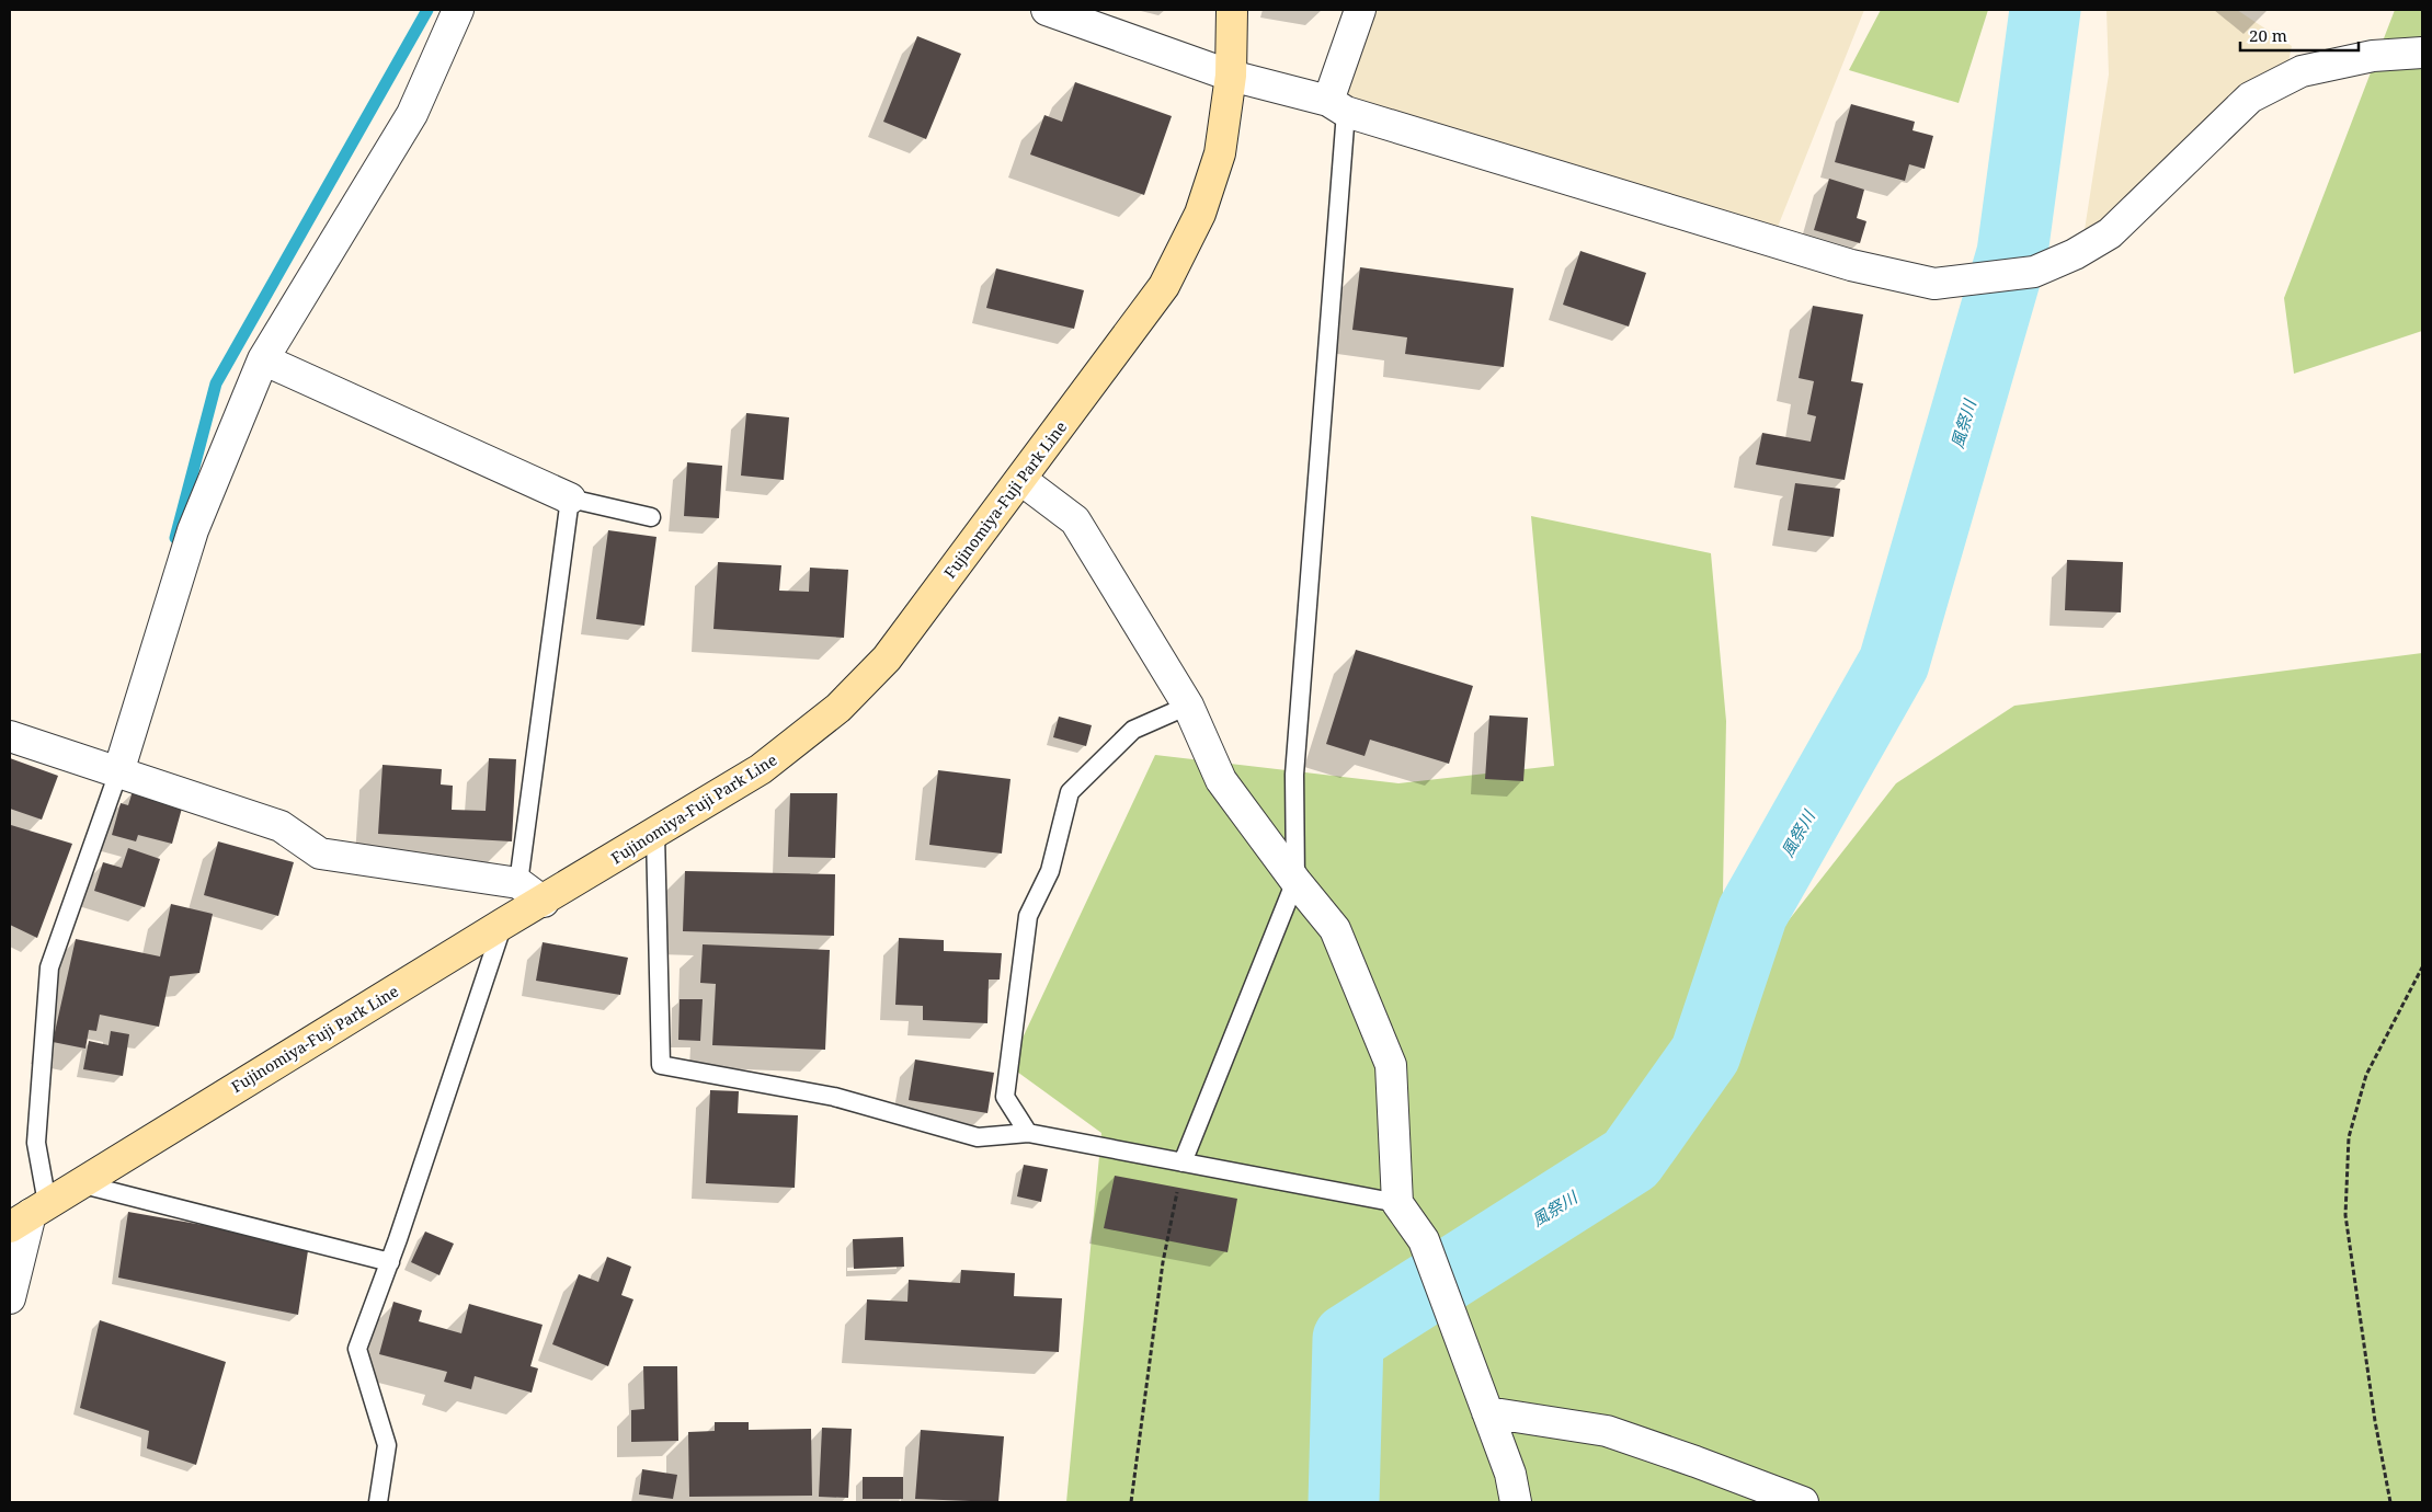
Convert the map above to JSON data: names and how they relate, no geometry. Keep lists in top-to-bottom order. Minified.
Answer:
{"streets":{"main road":["Fujinomiya-Fuji Park Line"]},"water":["風祭川"],"scale_bar":"20 m"}
